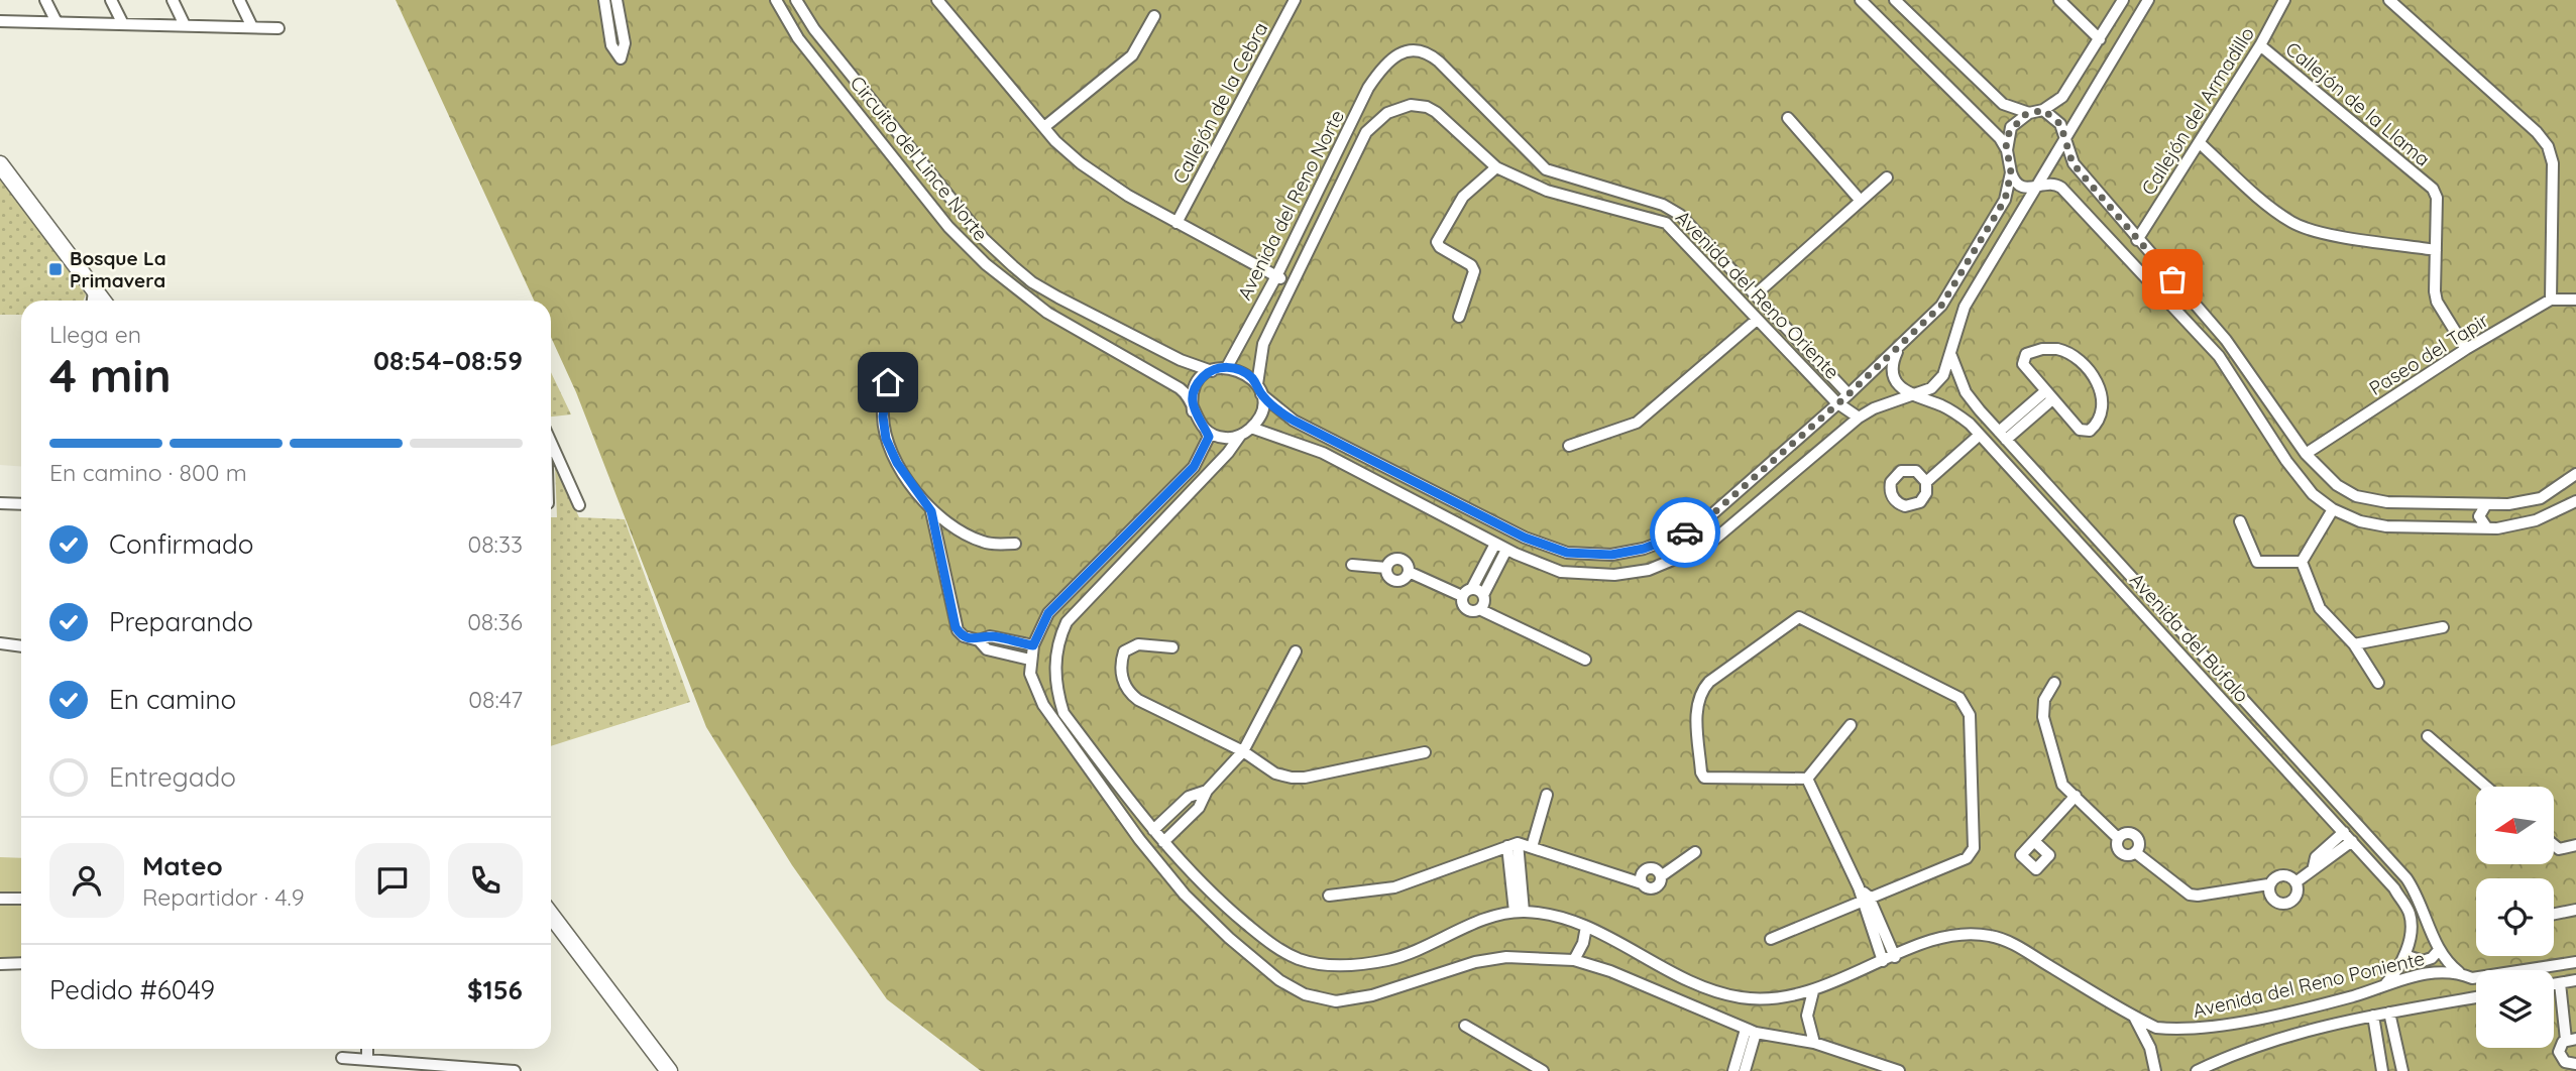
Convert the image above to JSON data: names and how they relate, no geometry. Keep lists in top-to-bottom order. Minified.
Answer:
{"streets":{"street":["Callejón de la Cebra","Callejón de la Llama","Callejón del Armadillo","Circuito del Lince Norte","Avenida del Reno Norte","Avenida del Reno Oriente","Paseo del Tapir","Avenida del Búfalo","Avenida del Reno Poniente"]},"crossings":[["Callejón de la Llama","Callejón del Armadillo"],["Callejón de la Llama","Paseo del Tapir"],["Circuito del Lince Norte","Avenida del Reno Norte"],["Circuito del Lince Norte","Avenida del Reno Poniente"],["Avenida del Reno Norte","Avenida del Reno Oriente"],["Avenida del Reno Norte","Avenida del Reno Poniente"],["Avenida del Búfalo","Avenida del Reno Poniente"]],"places":{"transit":["Bosque La Primavera"]},"north":"left","page":{"heading":["4 min","Llega en","08:54–08:59"],"panel":["Mateo","Repartidor · 4.9","Pedido #6049","$156"],"bar":"En camino · 800 m","list":[["Confirmado","08:33"],["Preparando","08:36"],["En camino","08:47"],"Entregado"]}}
